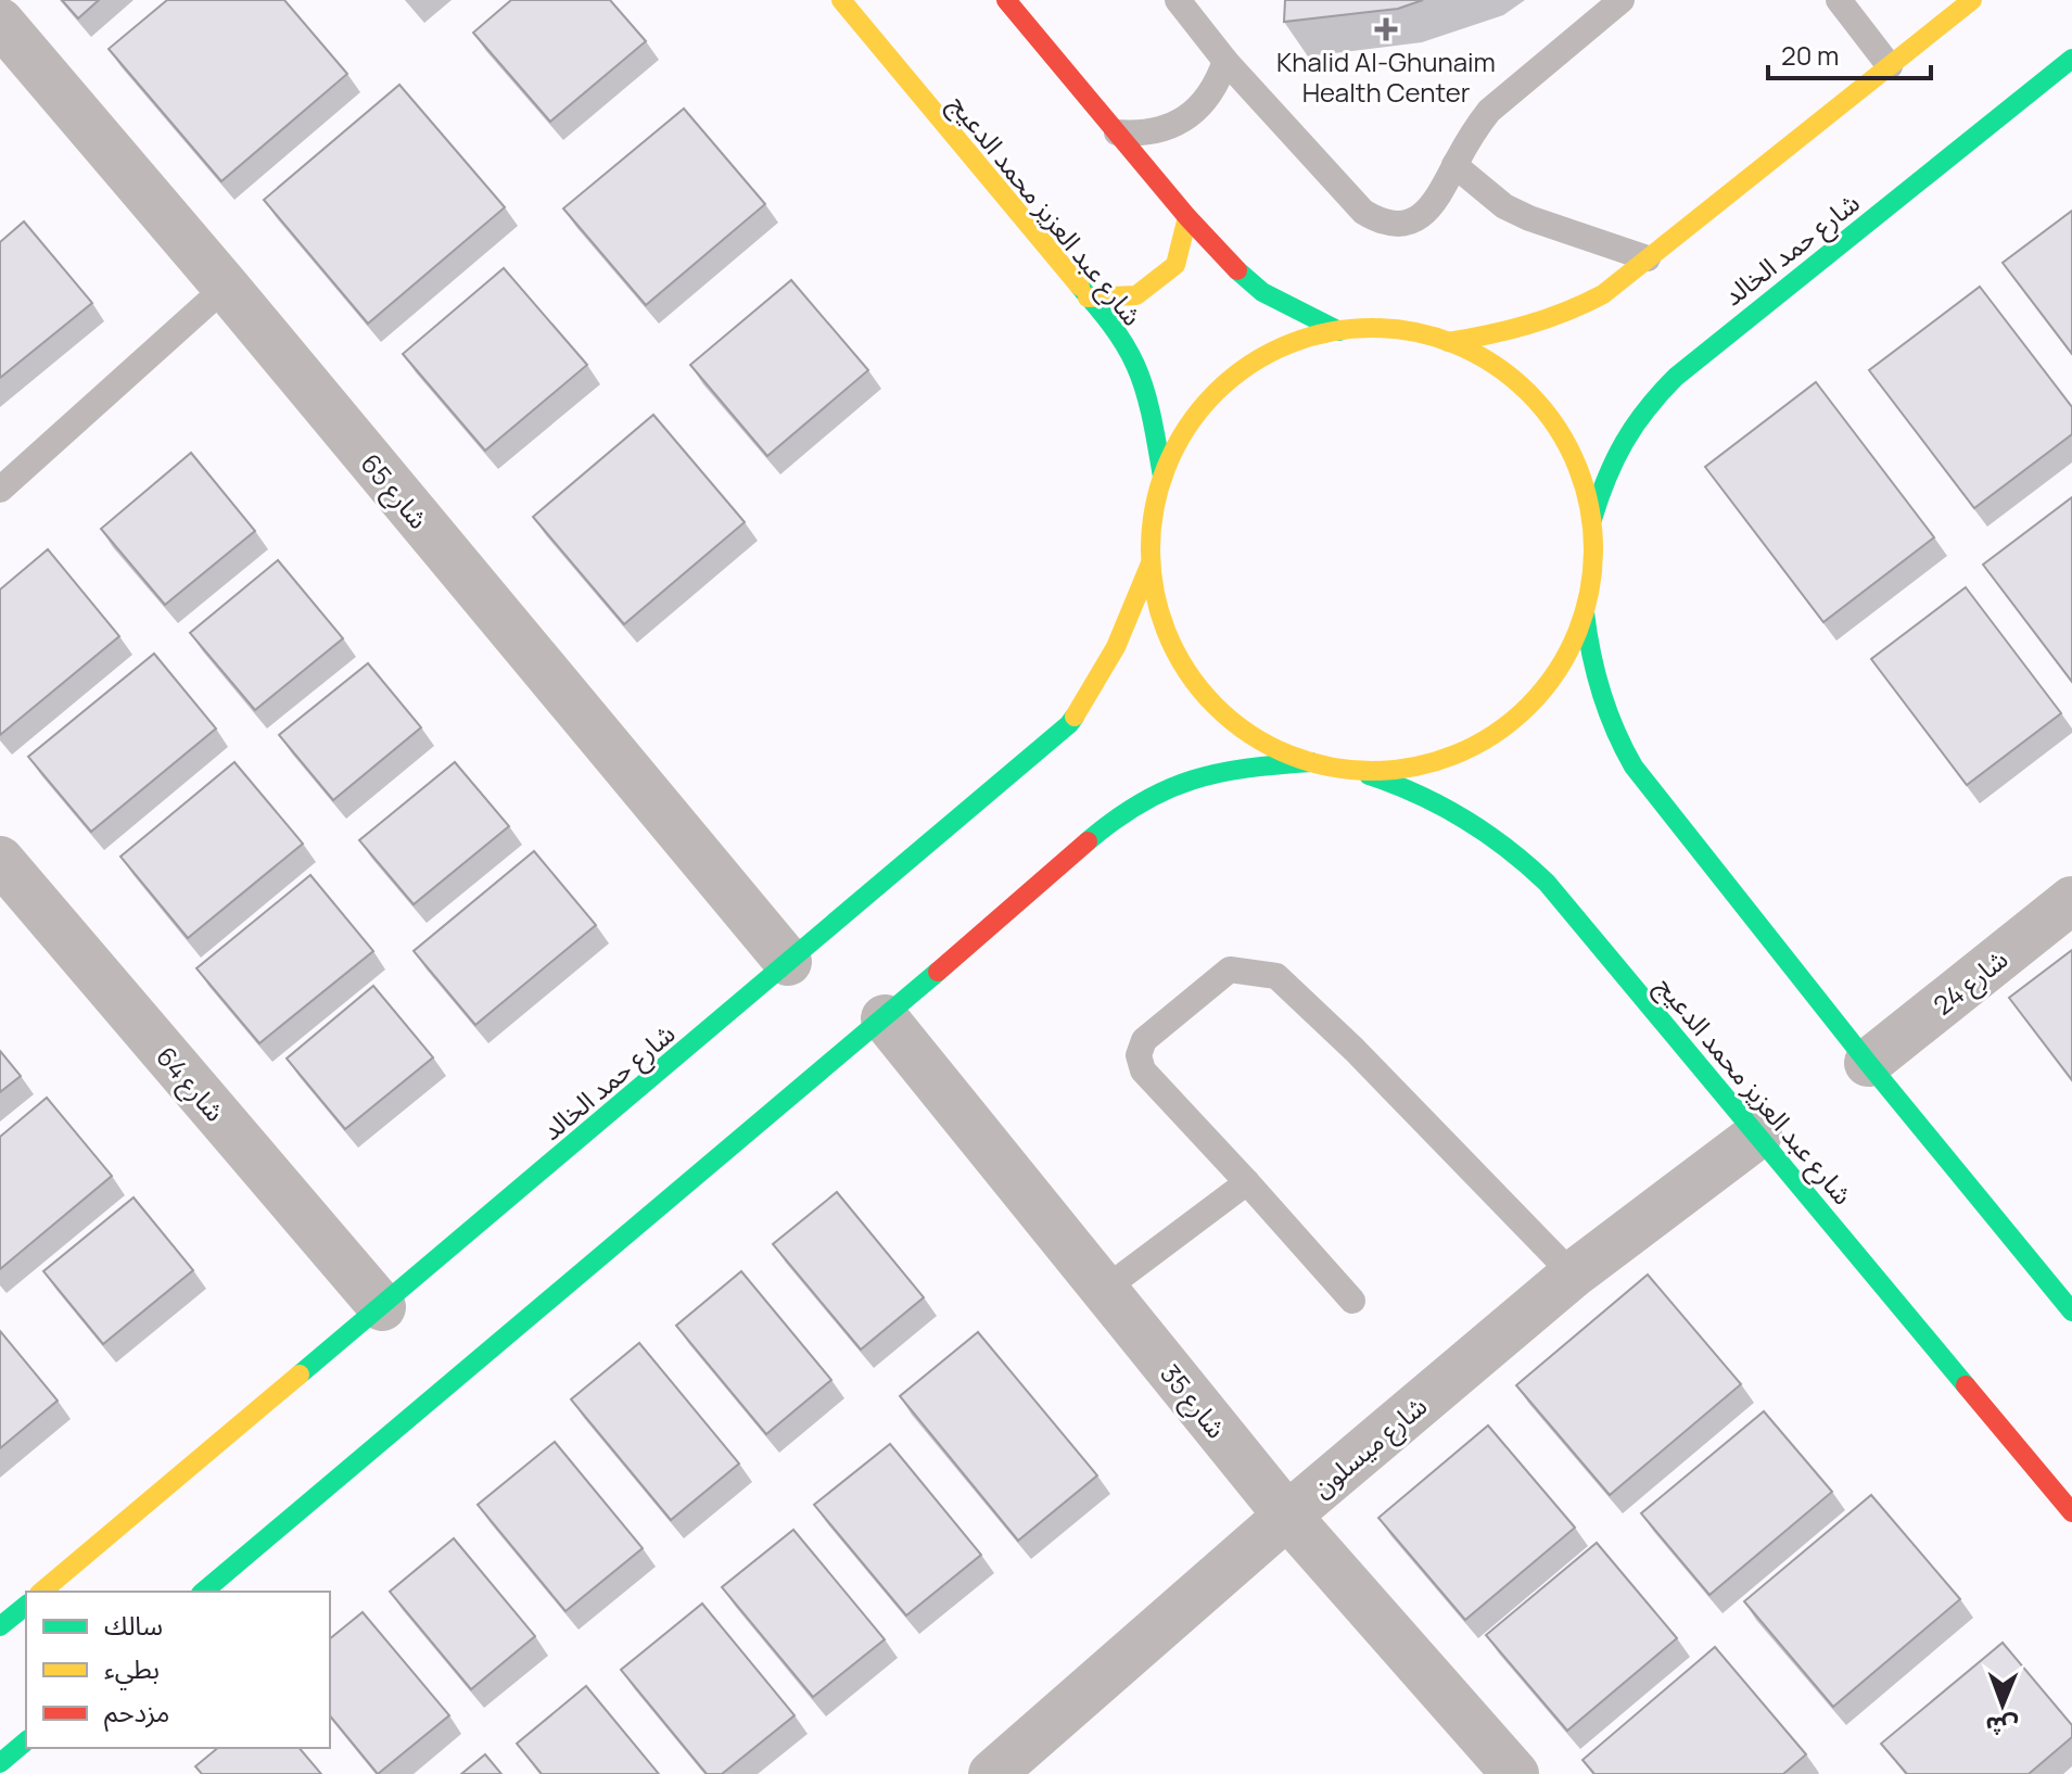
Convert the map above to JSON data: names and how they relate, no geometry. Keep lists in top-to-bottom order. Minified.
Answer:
{"streets":{"street":["شارع عبد العزيز محمد الدعيج","شارع حمد الخالد","شارع 65","شارع 24","شارع 64","شارع 35","شارع ميسلون"]},"crossings":[["شارع عبد العزيز محمد الدعيج","شارع ميسلون"],["شارع حمد الخالد","شارع 65"],["شارع حمد الخالد","شارع 64"],["شارع 35","شارع ميسلون"]],"places":{"health":["Khalid Al-Ghunaim Health Center"]},"legend":["سالك","بطيء","مزدحم"],"scale_bar":"20 m","north":"bottom"}
